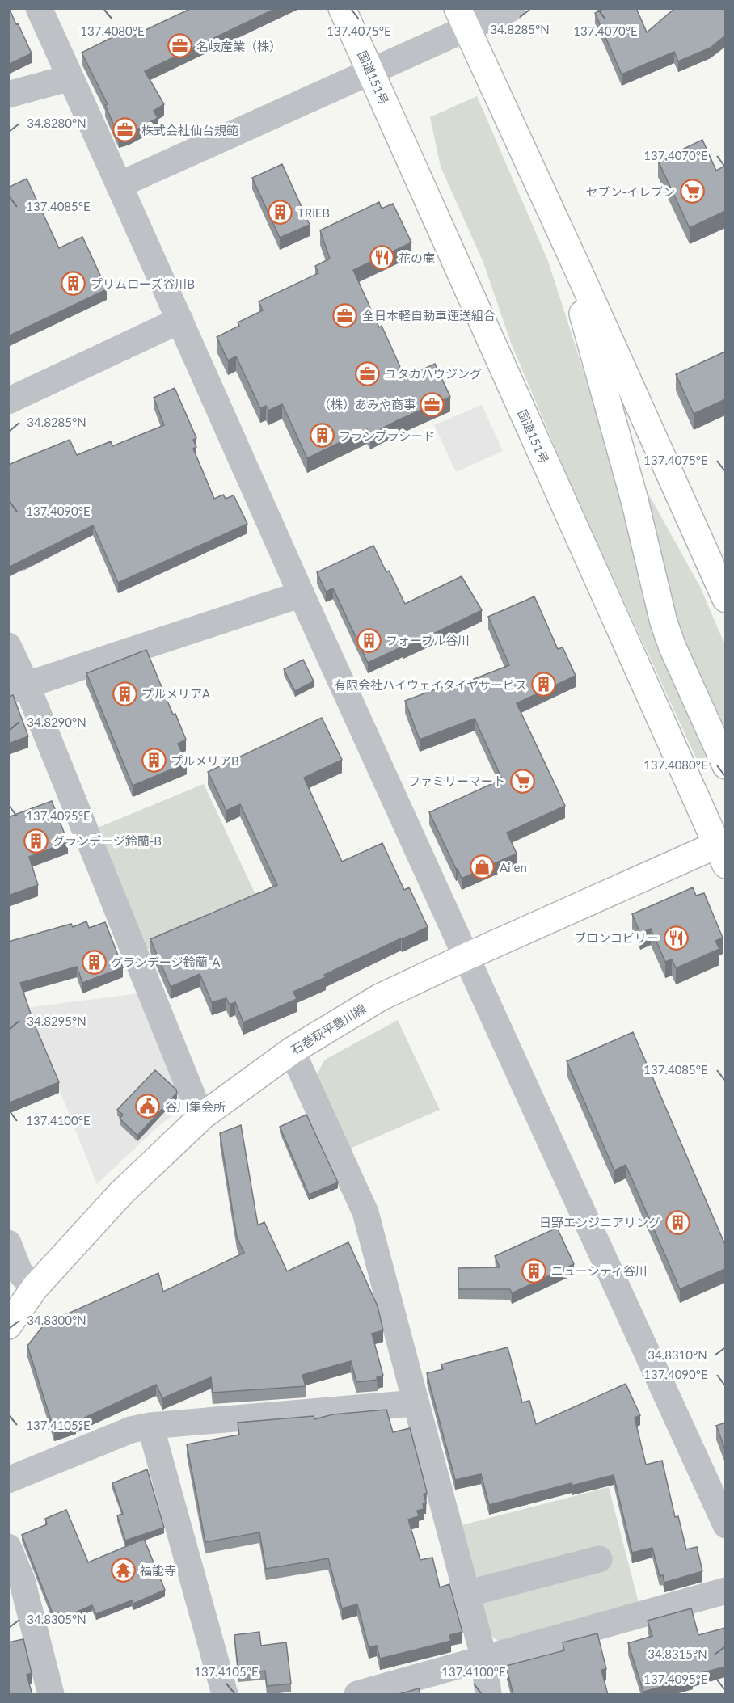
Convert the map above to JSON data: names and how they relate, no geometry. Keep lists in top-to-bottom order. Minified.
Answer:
{"streets":{"main road":["国道151号","石巻萩平豊川線"]},"crossings":[["国道151号","石巻萩平豊川線"]],"places":{"office":["名岐産業（株）","株式会社仙台規範","全日本軽自動車運送組合","ユタカハウジング","（株）あみや商事"],"supermarket":["セブン-イレブン","ファミリーマート"],"building":["TRiEB","プリムローズ谷川B","フランプラシード","フォーブル谷川","有限会社ハイウェイタイヤサービス","プルメリアA","プルメリアB","グランデージ鈴蘭-B","グランデージ鈴蘭-A","日野エンジニアリング","ニューシティ谷川"],"restaurant":["花の庵","ブロンコビリー"],"shop":["Ai en"],"public building":["谷川集会所"],"temple":["福能寺"]},"coordinates":["34.8285°N","137.4080°E","137.4075°E","137.4070°E","34.8280°N","137.4085°E","137.4090°E","34.8290°N","137.4095°E","34.8295°N","137.4100°E","34.8300°N","34.8310°N","137.4105°E","34.8305°N","34.8315°N"]}
